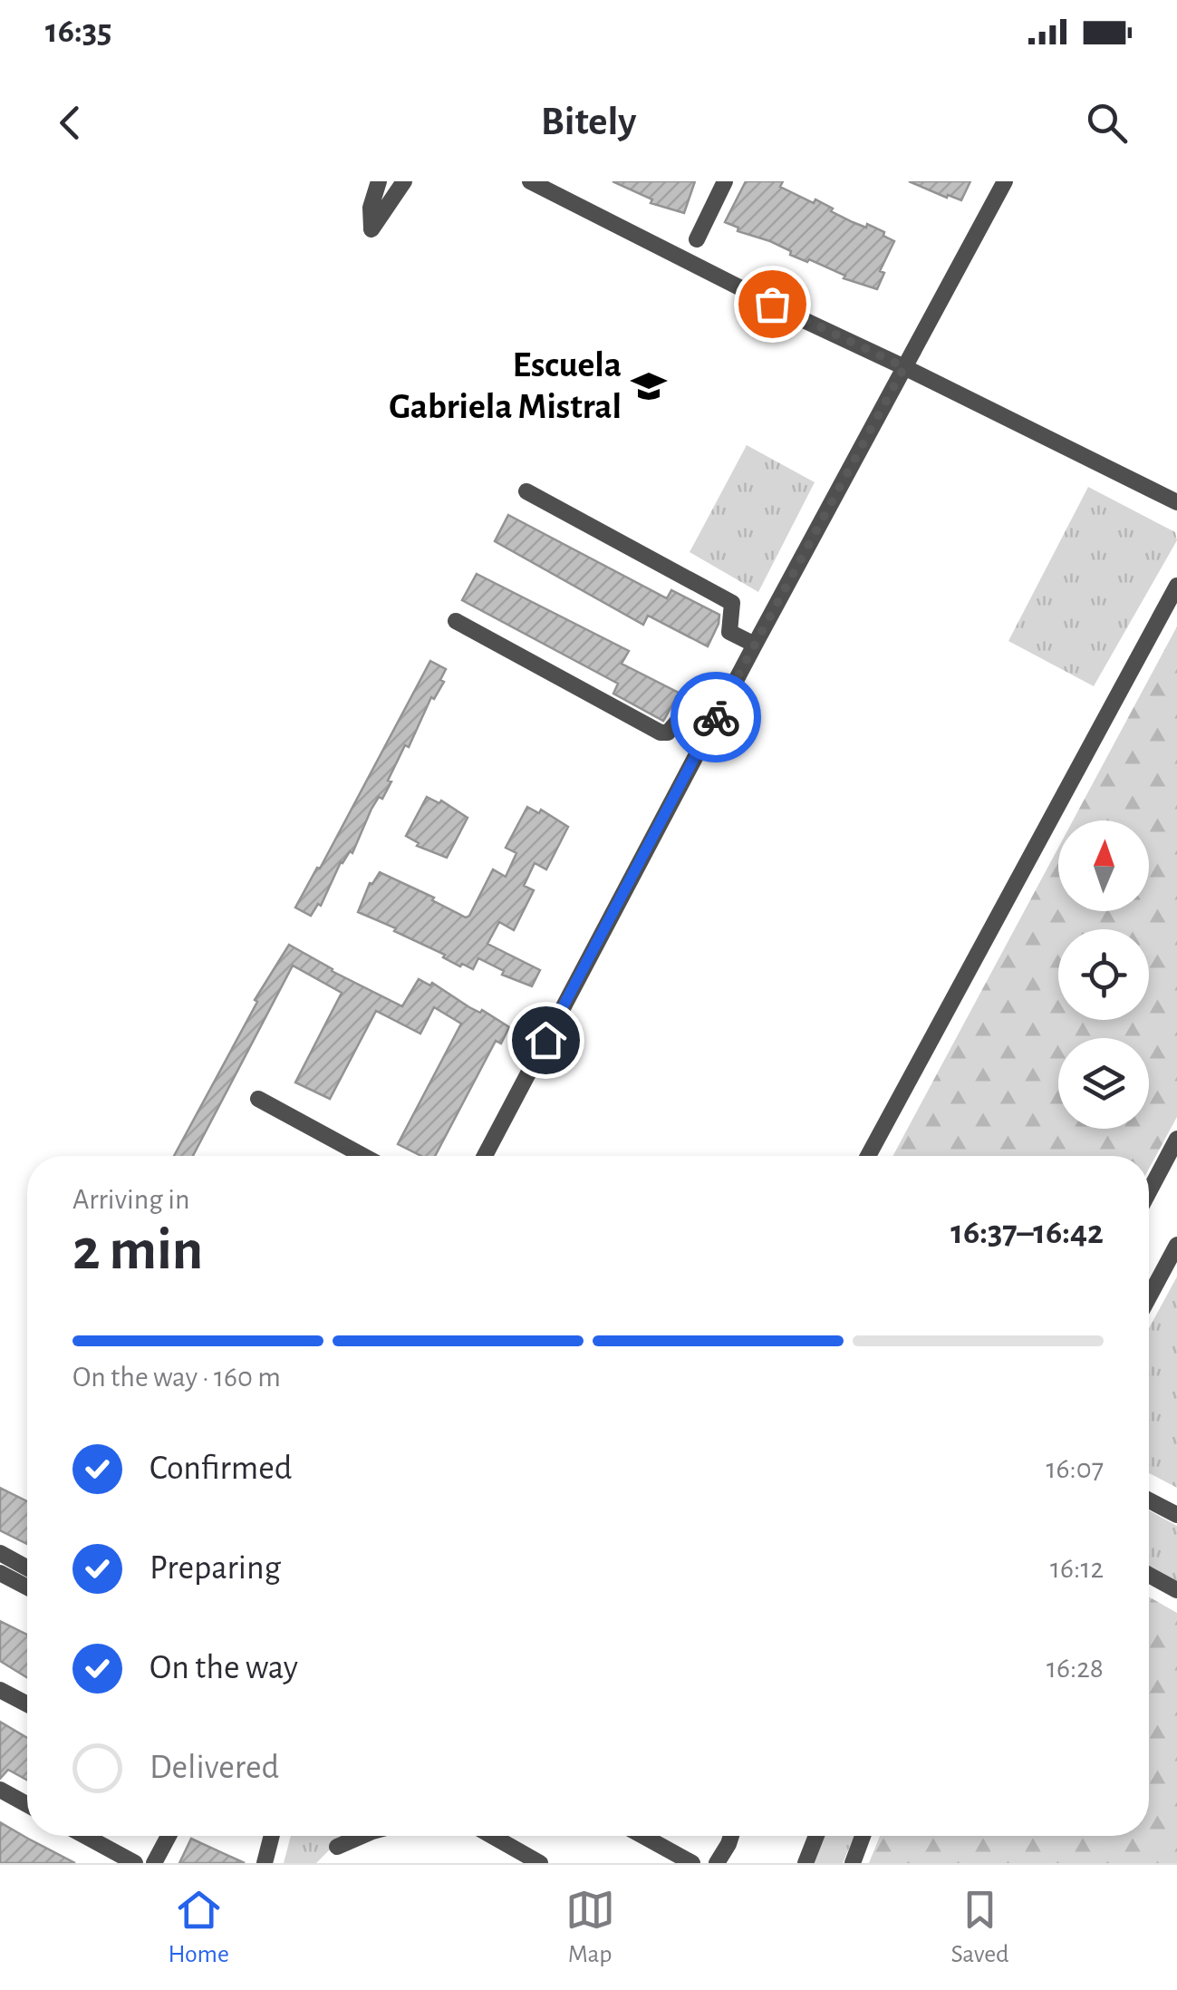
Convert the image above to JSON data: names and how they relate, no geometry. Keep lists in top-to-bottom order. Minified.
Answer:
{"places":{"school or university":["Escuela Gabriela Mistral"]},"north":"top","page":{"status":"16:35","header":"Bitely","heading":["2 min","Arriving in","16:37–16:42"],"bar":"On the way · 160 m","list":[["Confirmed","16:07"],["Preparing","16:12"],["On the way","16:28"],"Delivered"],"tabs":["Home","Map","Saved"]}}
